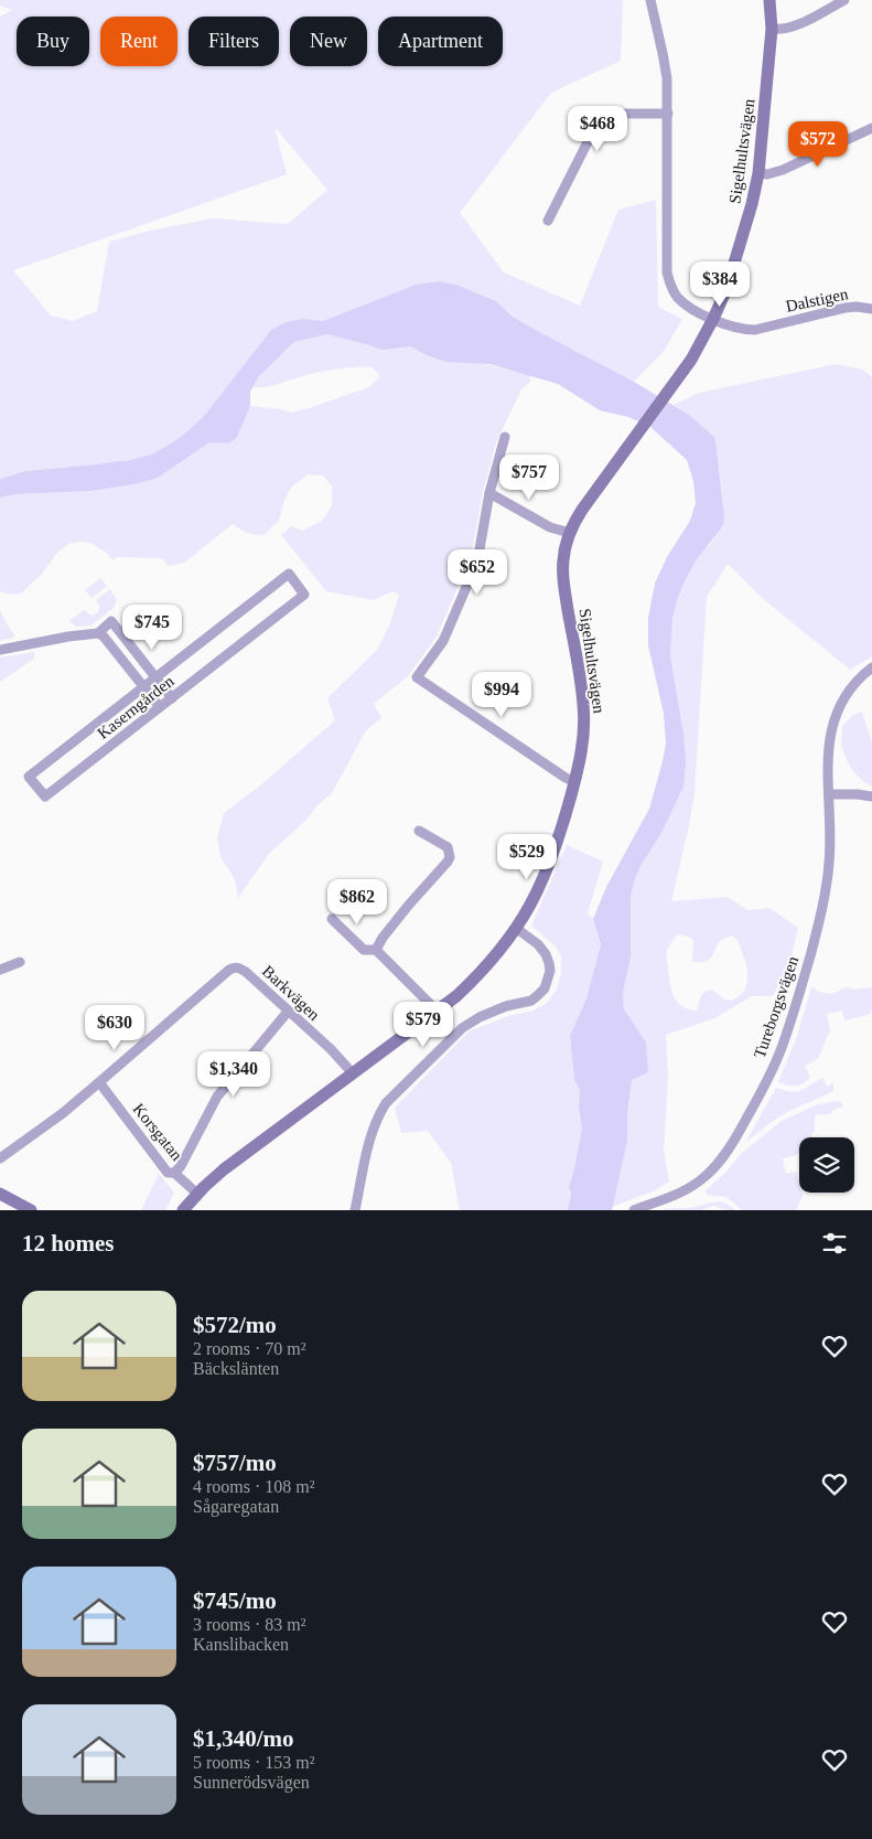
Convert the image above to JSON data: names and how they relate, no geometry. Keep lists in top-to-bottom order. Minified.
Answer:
{"streets":{"street":["Sigelhultsvägen","Dalstigen","Kaserngården","Barkvägen","Tureborgsvägen","Korsgatan"]},"crossings":[["Sigelhultsvägen","Dalstigen"],["Sigelhultsvägen","Barkvägen"],["Sigelhultsvägen","Korsgatan"],["Barkvägen","Korsgatan"]],"page":{"chip":["Buy","Rent","Filters","New","Apartment"],"price":["$468","$572","$384","$757","$652","$745","$994","$529","$862","$579","$630","$1,340"],"heading":"12 homes","list":[{"name":"$572/mo","note":"2 rooms · 70 m² · Bäckslänten"},{"name":"$757/mo","note":"4 rooms · 108 m² · Sågaregatan"},{"name":"$745/mo","note":"3 rooms · 83 m² · Kanslibacken"},{"name":"$1,340/mo","note":"5 rooms · 153 m² · Sunnerödsvägen"}]}}
